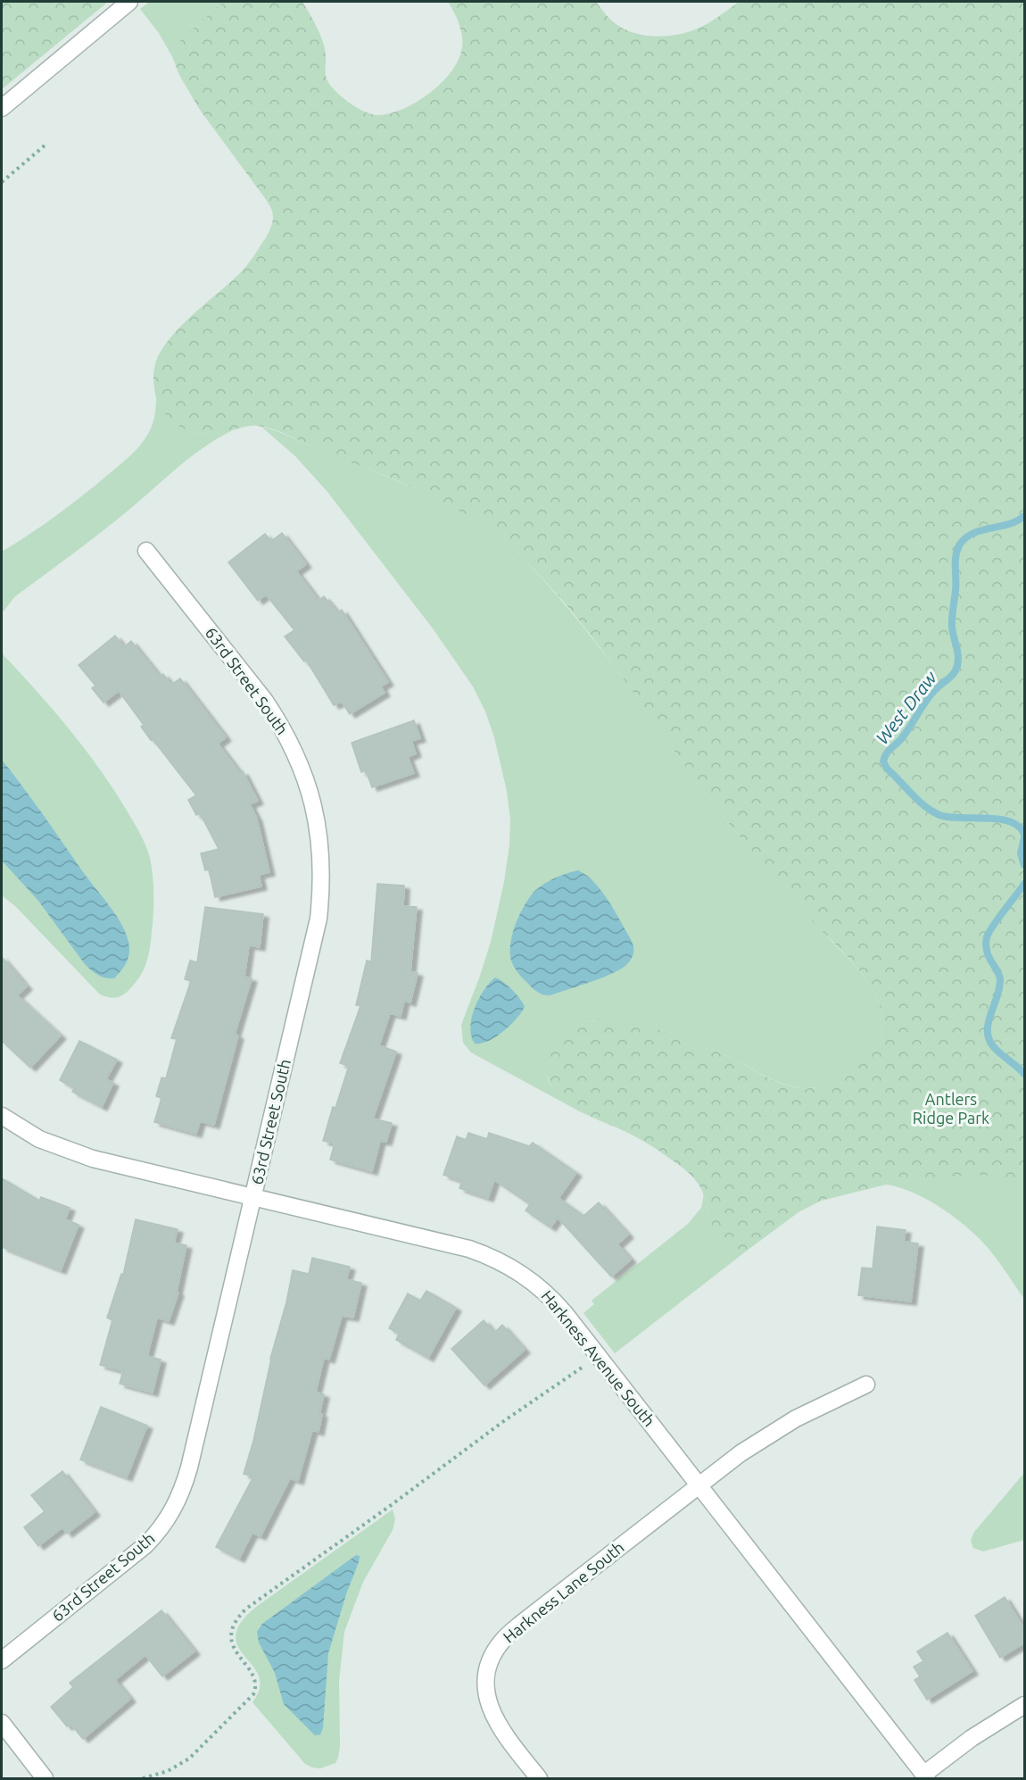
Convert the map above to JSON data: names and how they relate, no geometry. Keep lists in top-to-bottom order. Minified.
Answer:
{"streets":{"street":["63rd Street South","Harkness Avenue South","Harkness Lane South"]},"crossings":[["63rd Street South","Harkness Avenue South"],["Harkness Avenue South","Harkness Lane South"]],"water":["West Draw"],"parks":["Antlers Ridge Park"]}
